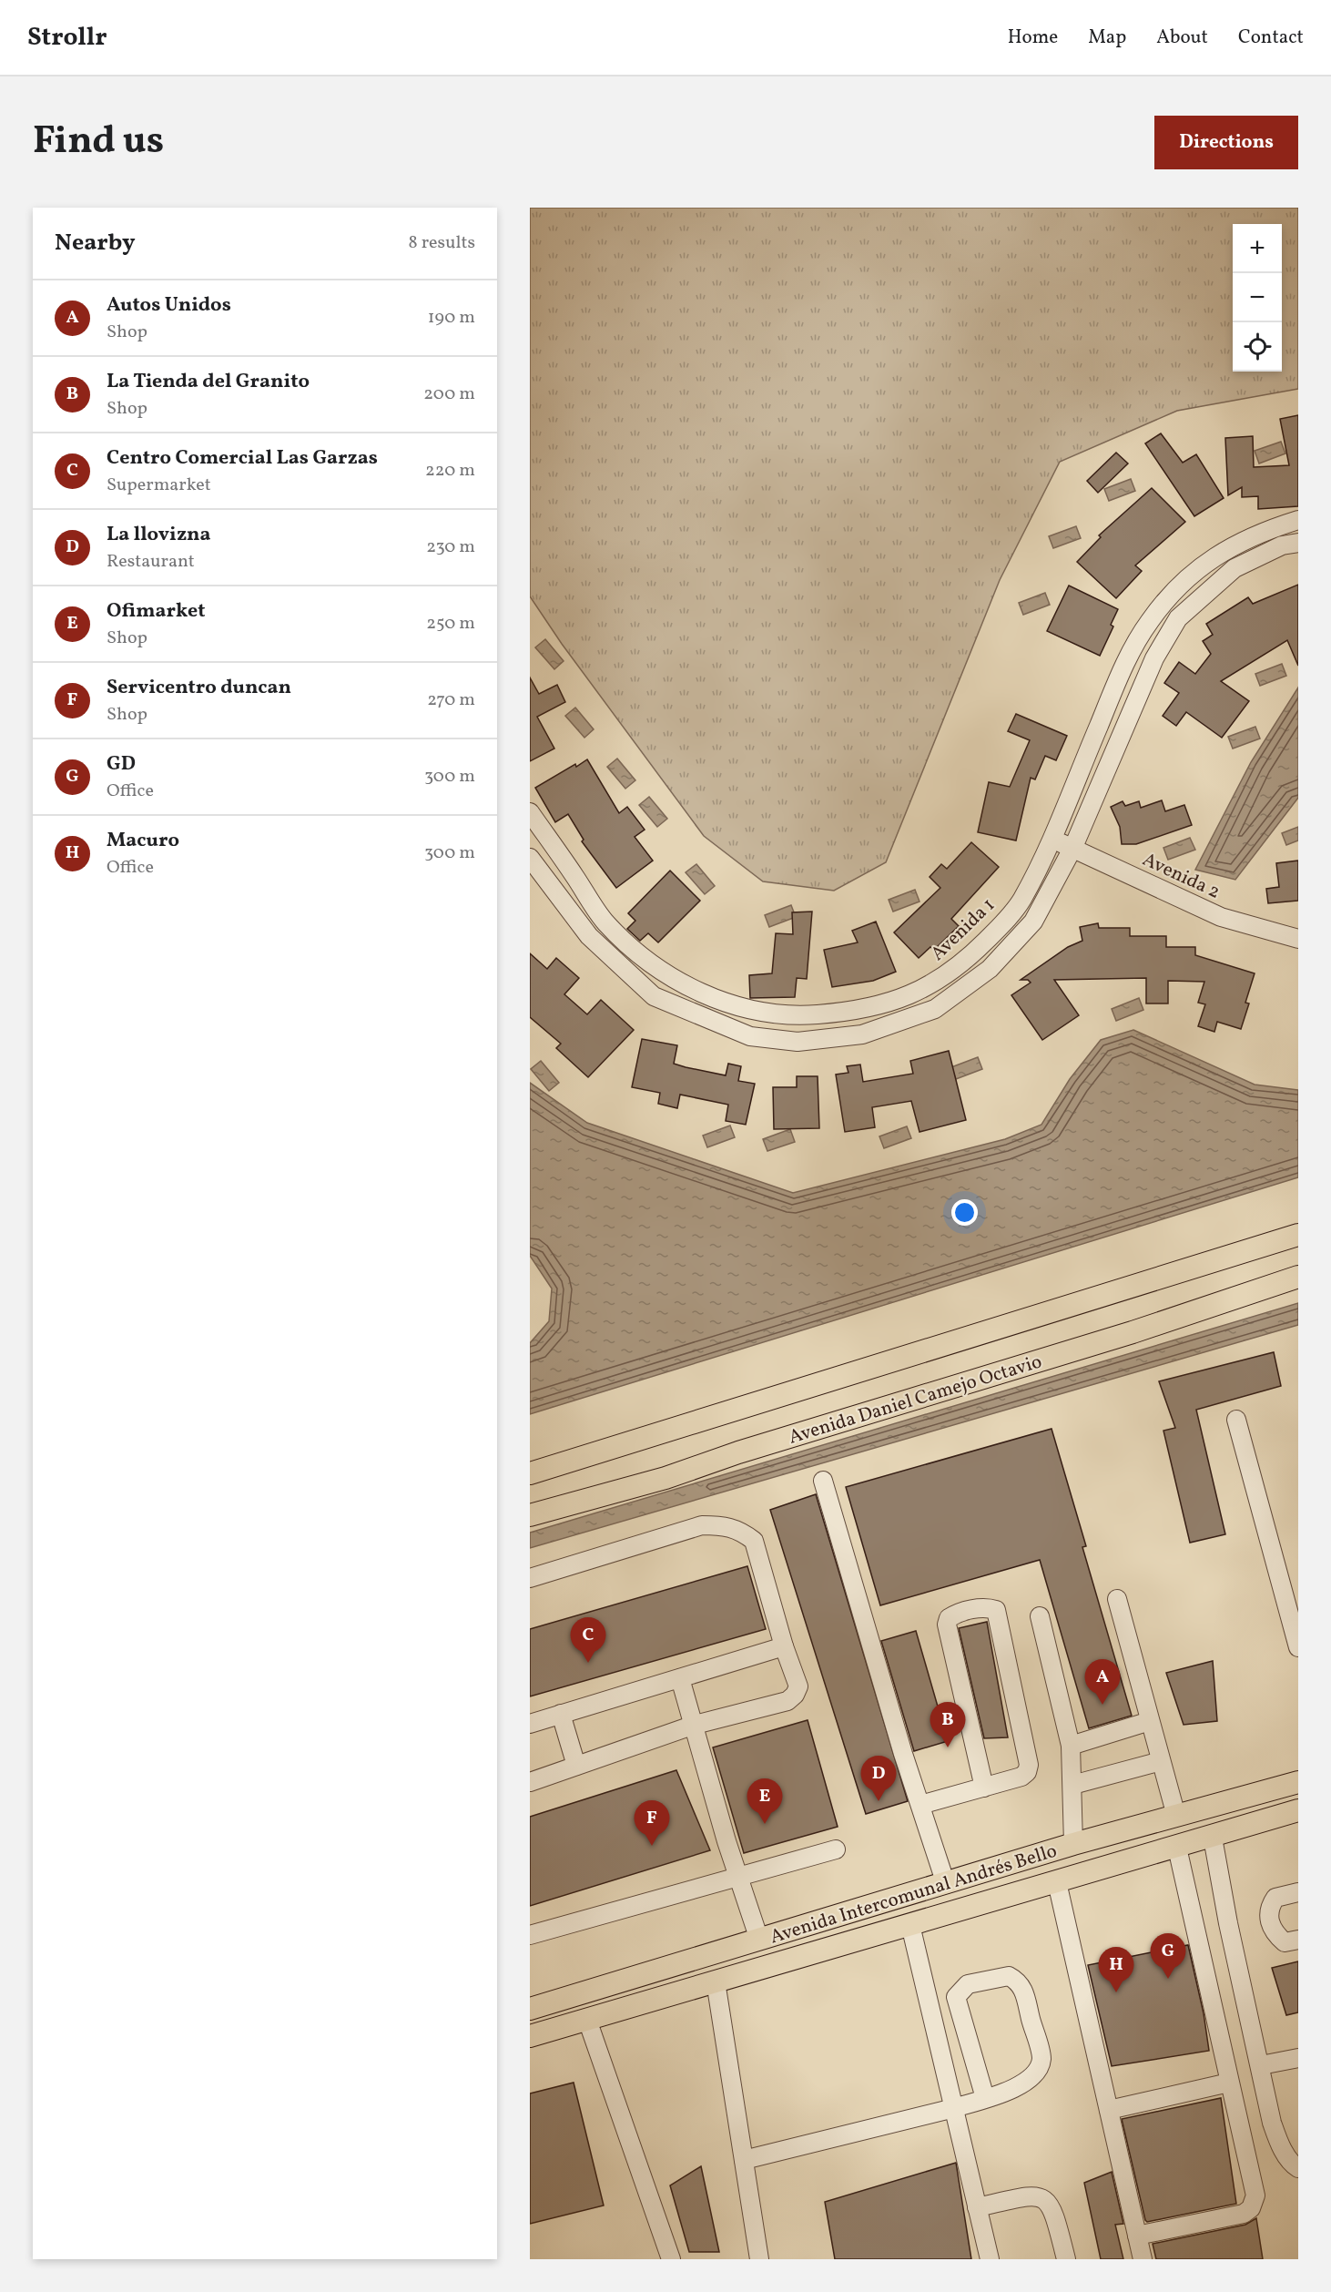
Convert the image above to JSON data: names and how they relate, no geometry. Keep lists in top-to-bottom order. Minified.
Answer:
{"streets":{"main road":["Avenida Daniel Camejo Octavio","Avenida Intercomunal Andrés Bello"],"street":["Avenida 2","Avenida 1"]},"crossings":[["Avenida 2","Avenida 1"]],"page":{"header":"Strollr","nav":["Home","Map","About","Contact"],"title":"Find us","buttons":"Directions","heading":["Nearby","8 results"],"map_buttons":["+","−"],"list":[{"mark":"A","name":"Autos Unidos","note":"Shop","value":"190 m"},{"mark":"B","name":"La Tienda del Granito","note":"Shop","value":"200 m"},{"mark":"C","name":"Centro Comercial Las Garzas","note":"Supermarket","value":"220 m"},{"mark":"D","name":"La llovizna","note":"Restaurant","value":"230 m"},{"mark":"E","name":"Ofimarket","note":"Shop","value":"250 m"},{"mark":"F","name":"Servicentro duncan","note":"Shop","value":"270 m"},{"mark":"G","name":"GD","note":"Office","value":"300 m"},{"mark":"H","name":"Macuro","note":"Office","value":"300 m"}],"pins":["C","A","B","D","E","F","G","H"]}}
